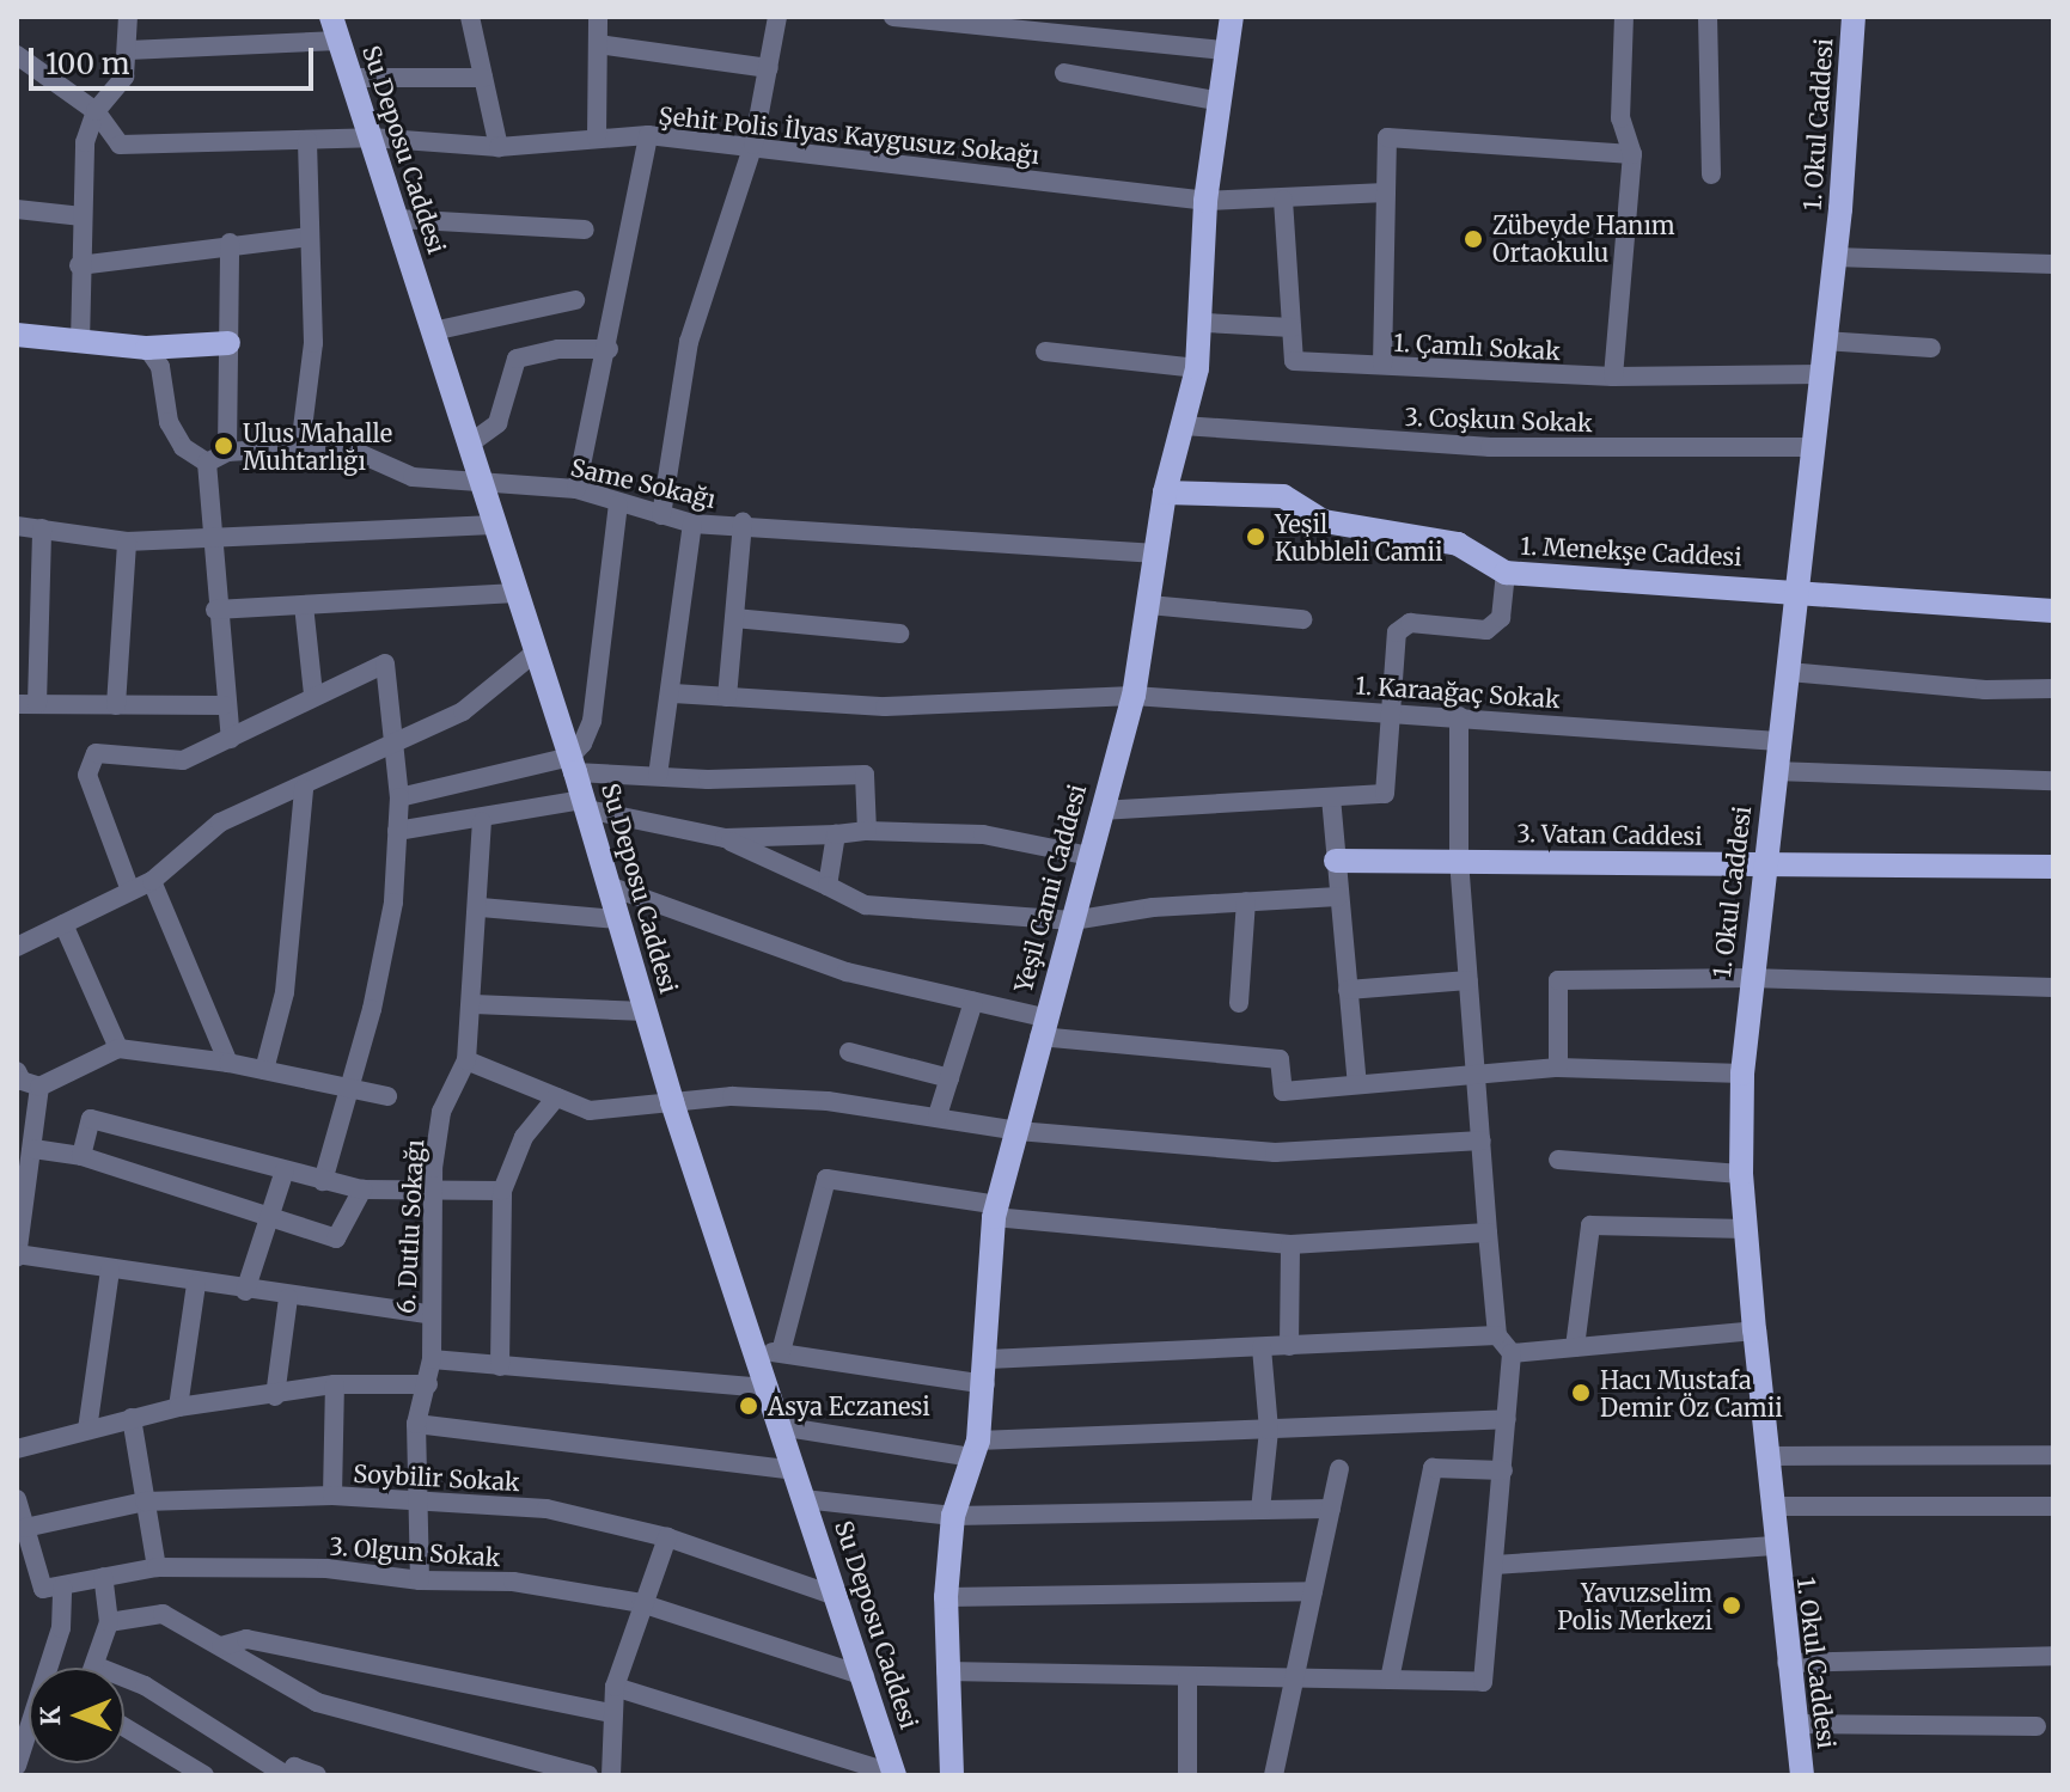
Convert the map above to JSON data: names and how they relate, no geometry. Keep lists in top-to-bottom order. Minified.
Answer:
{"streets":{"main road":["1. Okul Caddesi","Su Deposu Caddesi","1. Menekşe Caddesi","3. Vatan Caddesi","Yeşil Cami Caddesi"],"street":["Şehit Polis İlyas Kaygusuz Sokağı","1. Çamlı Sokak","3. Coşkun Sokak","Same Sokağı","1. Karaağaç Sokak","6. Dutlu Sokağı","Soybilir Sokak","3. Olgun Sokak"]},"crossings":[["1. Okul Caddesi","1. Çamlı Sokak"],["1. Okul Caddesi","3. Coşkun Sokak"],["1. Okul Caddesi","1. Menekşe Caddesi"],["1. Okul Caddesi","1. Karaağaç Sokak"],["1. Okul Caddesi","3. Vatan Caddesi"],["Şehit Polis İlyas Kaygusuz Sokağı","Su Deposu Caddesi"],["Şehit Polis İlyas Kaygusuz Sokağı","1. Çamlı Sokak"],["Şehit Polis İlyas Kaygusuz Sokağı","Yeşil Cami Caddesi"],["Su Deposu Caddesi","Same Sokağı"],["Su Deposu Caddesi","Soybilir Sokak"],["Su Deposu Caddesi","3. Olgun Sokak"],["3. Coşkun Sokak","Yeşil Cami Caddesi"],["Same Sokağı","Yeşil Cami Caddesi"],["1. Menekşe Caddesi","Yeşil Cami Caddesi"],["1. Karaağaç Sokak","Yeşil Cami Caddesi"],["6. Dutlu Sokağı","Soybilir Sokak"],["6. Dutlu Sokağı","3. Olgun Sokak"]],"places":["Zübeyde Hanım Ortaokulu","Ulus Mahalle Muhtarlığı","Yeşil Kubbleli Camii","Hacı Mustafa Demir Öz Camii","Asya Eczanesi","Yavuzselim Polis Merkezi"],"scale_bar":"100 m","north":"left"}
